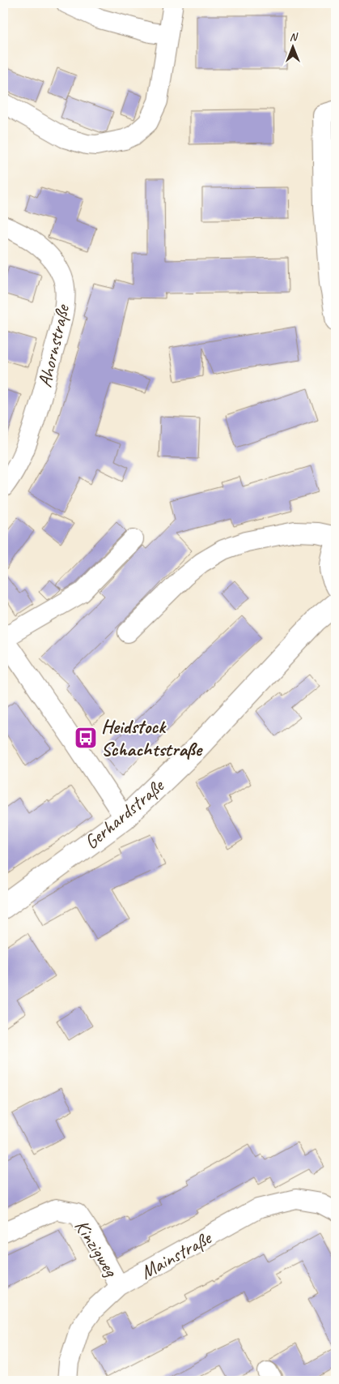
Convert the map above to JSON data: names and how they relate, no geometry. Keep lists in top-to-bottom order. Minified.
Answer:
{"streets":{"street":["Ahornstraße","Gerhardstraße","Kinzigweg","Mainstraße"]},"crossings":[["Kinzigweg","Mainstraße"]],"places":{"bus stop":["Heidstock Schachtstraße"]},"north":"top"}
